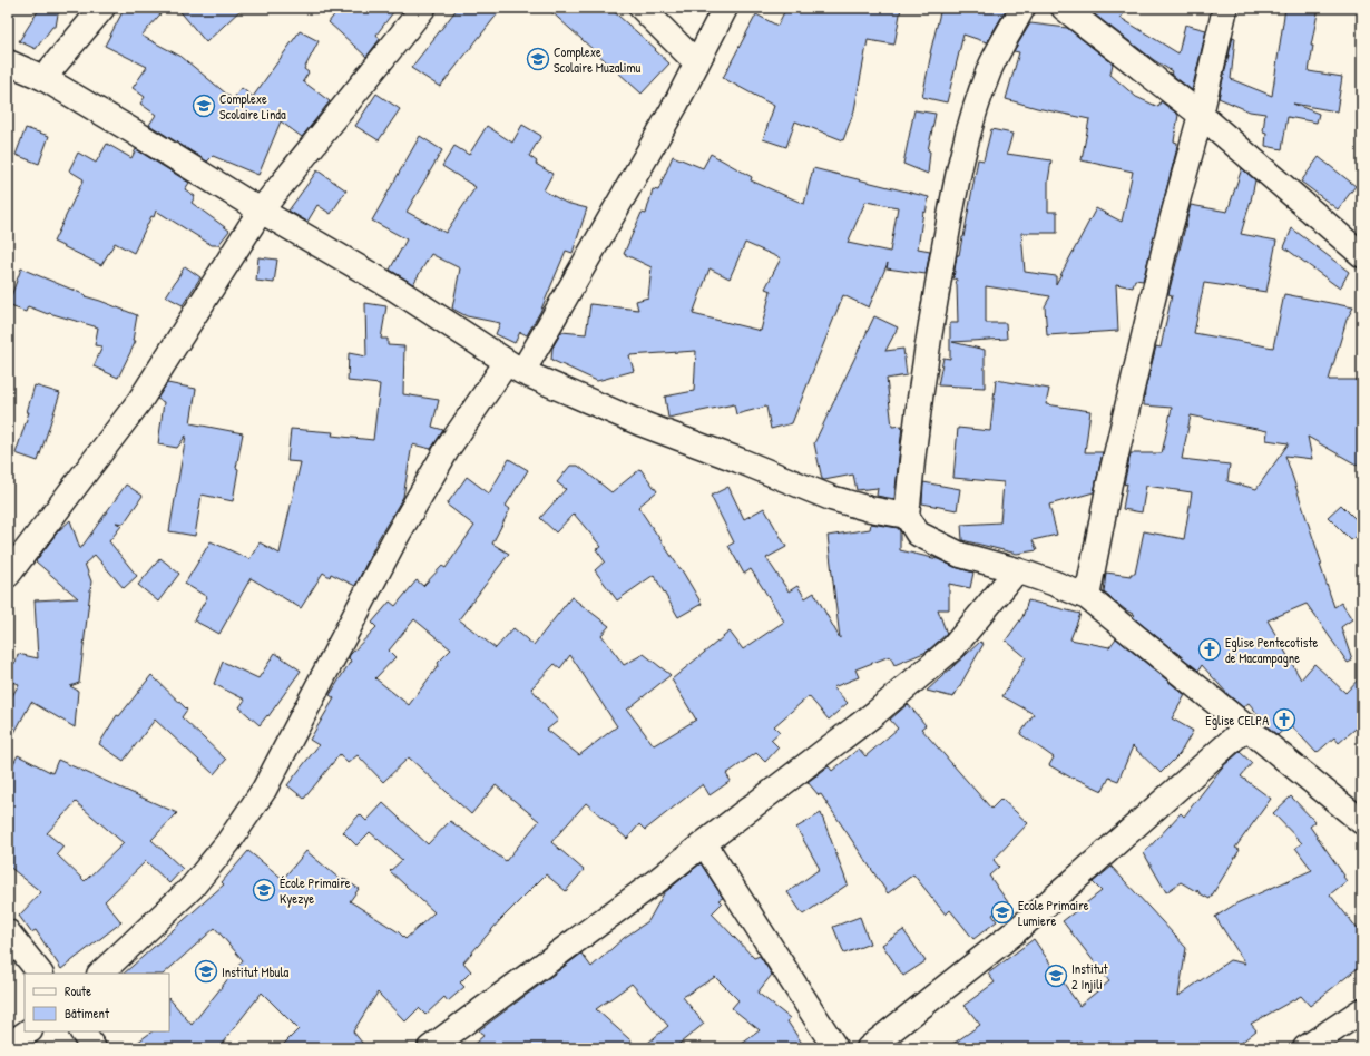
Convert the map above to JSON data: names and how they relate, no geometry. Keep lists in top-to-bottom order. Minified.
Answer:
{"places":{"school or university":["Complexe Scolaire Muzalimu","Complexe Scolaire Linda","École Primaire Kyezye","Ecole Primaire Lumiere","Institut Mbula","Institut 2 Injili"],"church":["Eglise Pentecotiste de Macampagne","Eglise CELPA"]},"legend":["Route","Bâtiment"]}
